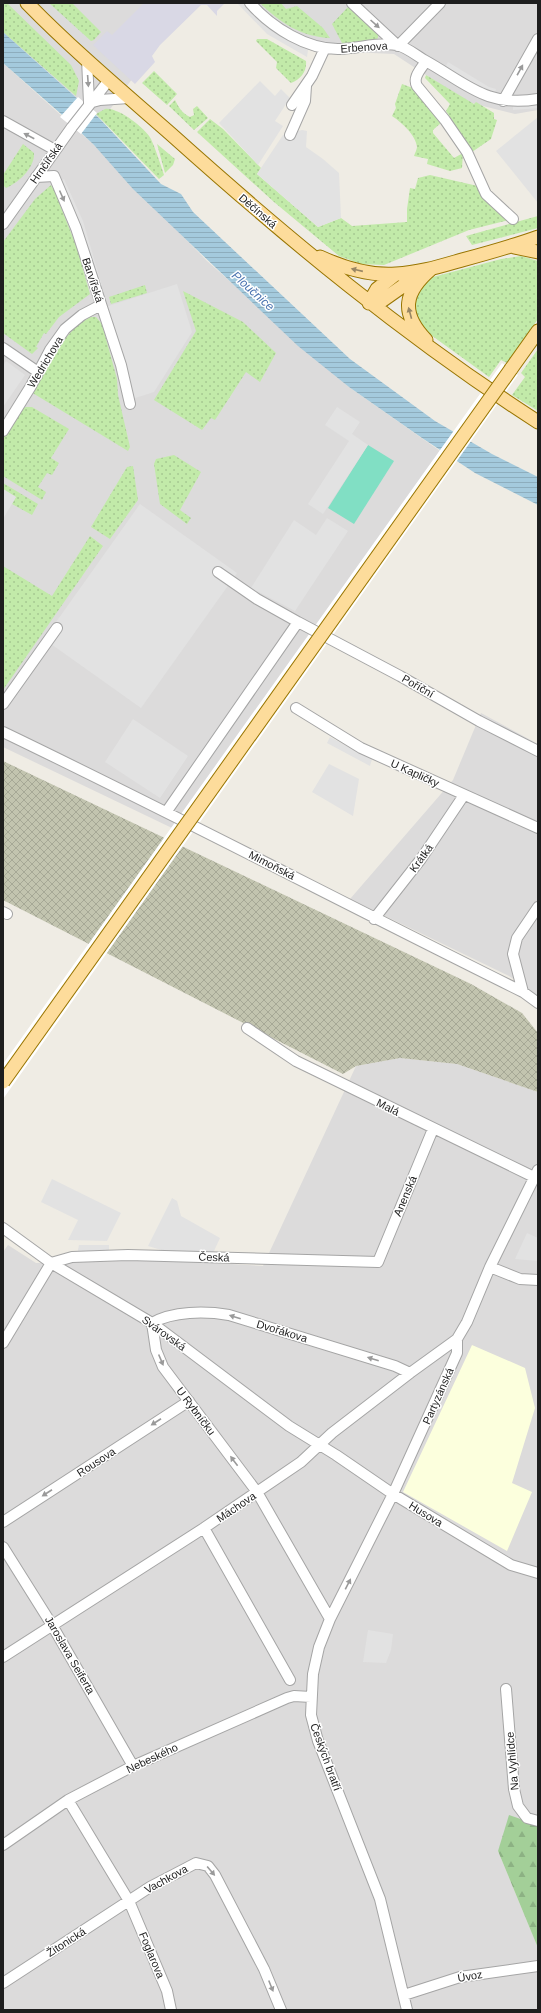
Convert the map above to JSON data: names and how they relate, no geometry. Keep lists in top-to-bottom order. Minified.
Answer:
{"streets":{"main road":["Děčínská"],"street":["Erbenova","Hrnčířská","Barvířská","Wedrichova","Poříční","U Kapličky","Krátká","Mimoňská","Malá","Anenská","Česká","Dvořákova","Svárovská","Partyzánská","U Rybníčku","Rousova","Máchova","Husova","Jaroslava Seiferta","Českých bratří","Nebeského","Na Vyhlídce","Vachkova","Žitonická","Foglarova","Úvoz"]},"crossings":[["Hrnčířská","Děčínská"],["Hrnčířská","Barvířská"],["Barvířská","Wedrichova"],["U Kapličky","Krátká"],["Krátká","Mimoňská"],["Malá","Anenská"],["Malá","Partyzánská"],["Anenská","Česká"],["Česká","Svárovská"],["Dvořákova","Svárovská"],["Dvořákova","U Rybníčku"],["Dvořákova","Máchova"],["Svárovská","U Rybníčku"],["Svárovská","Máchova"],["Svárovská","Husova"],["Partyzánská","Máchova"],["Partyzánská","Husova"],["Partyzánská","Českých bratří"],["U Rybníčku","Rousova"],["U Rybníčku","Máchova"],["Máchova","Husova"],["Máchova","Jaroslava Seiferta"],["Jaroslava Seiferta","Nebeského"],["Českých bratří","Nebeského"],["Českých bratří","Úvoz"],["Vachkova","Žitonická"],["Vachkova","Foglarova"],["Žitonická","Foglarova"]],"one_way":["Barvířská","Dvořákova","Rousova"],"water":["Ploučnice"]}
